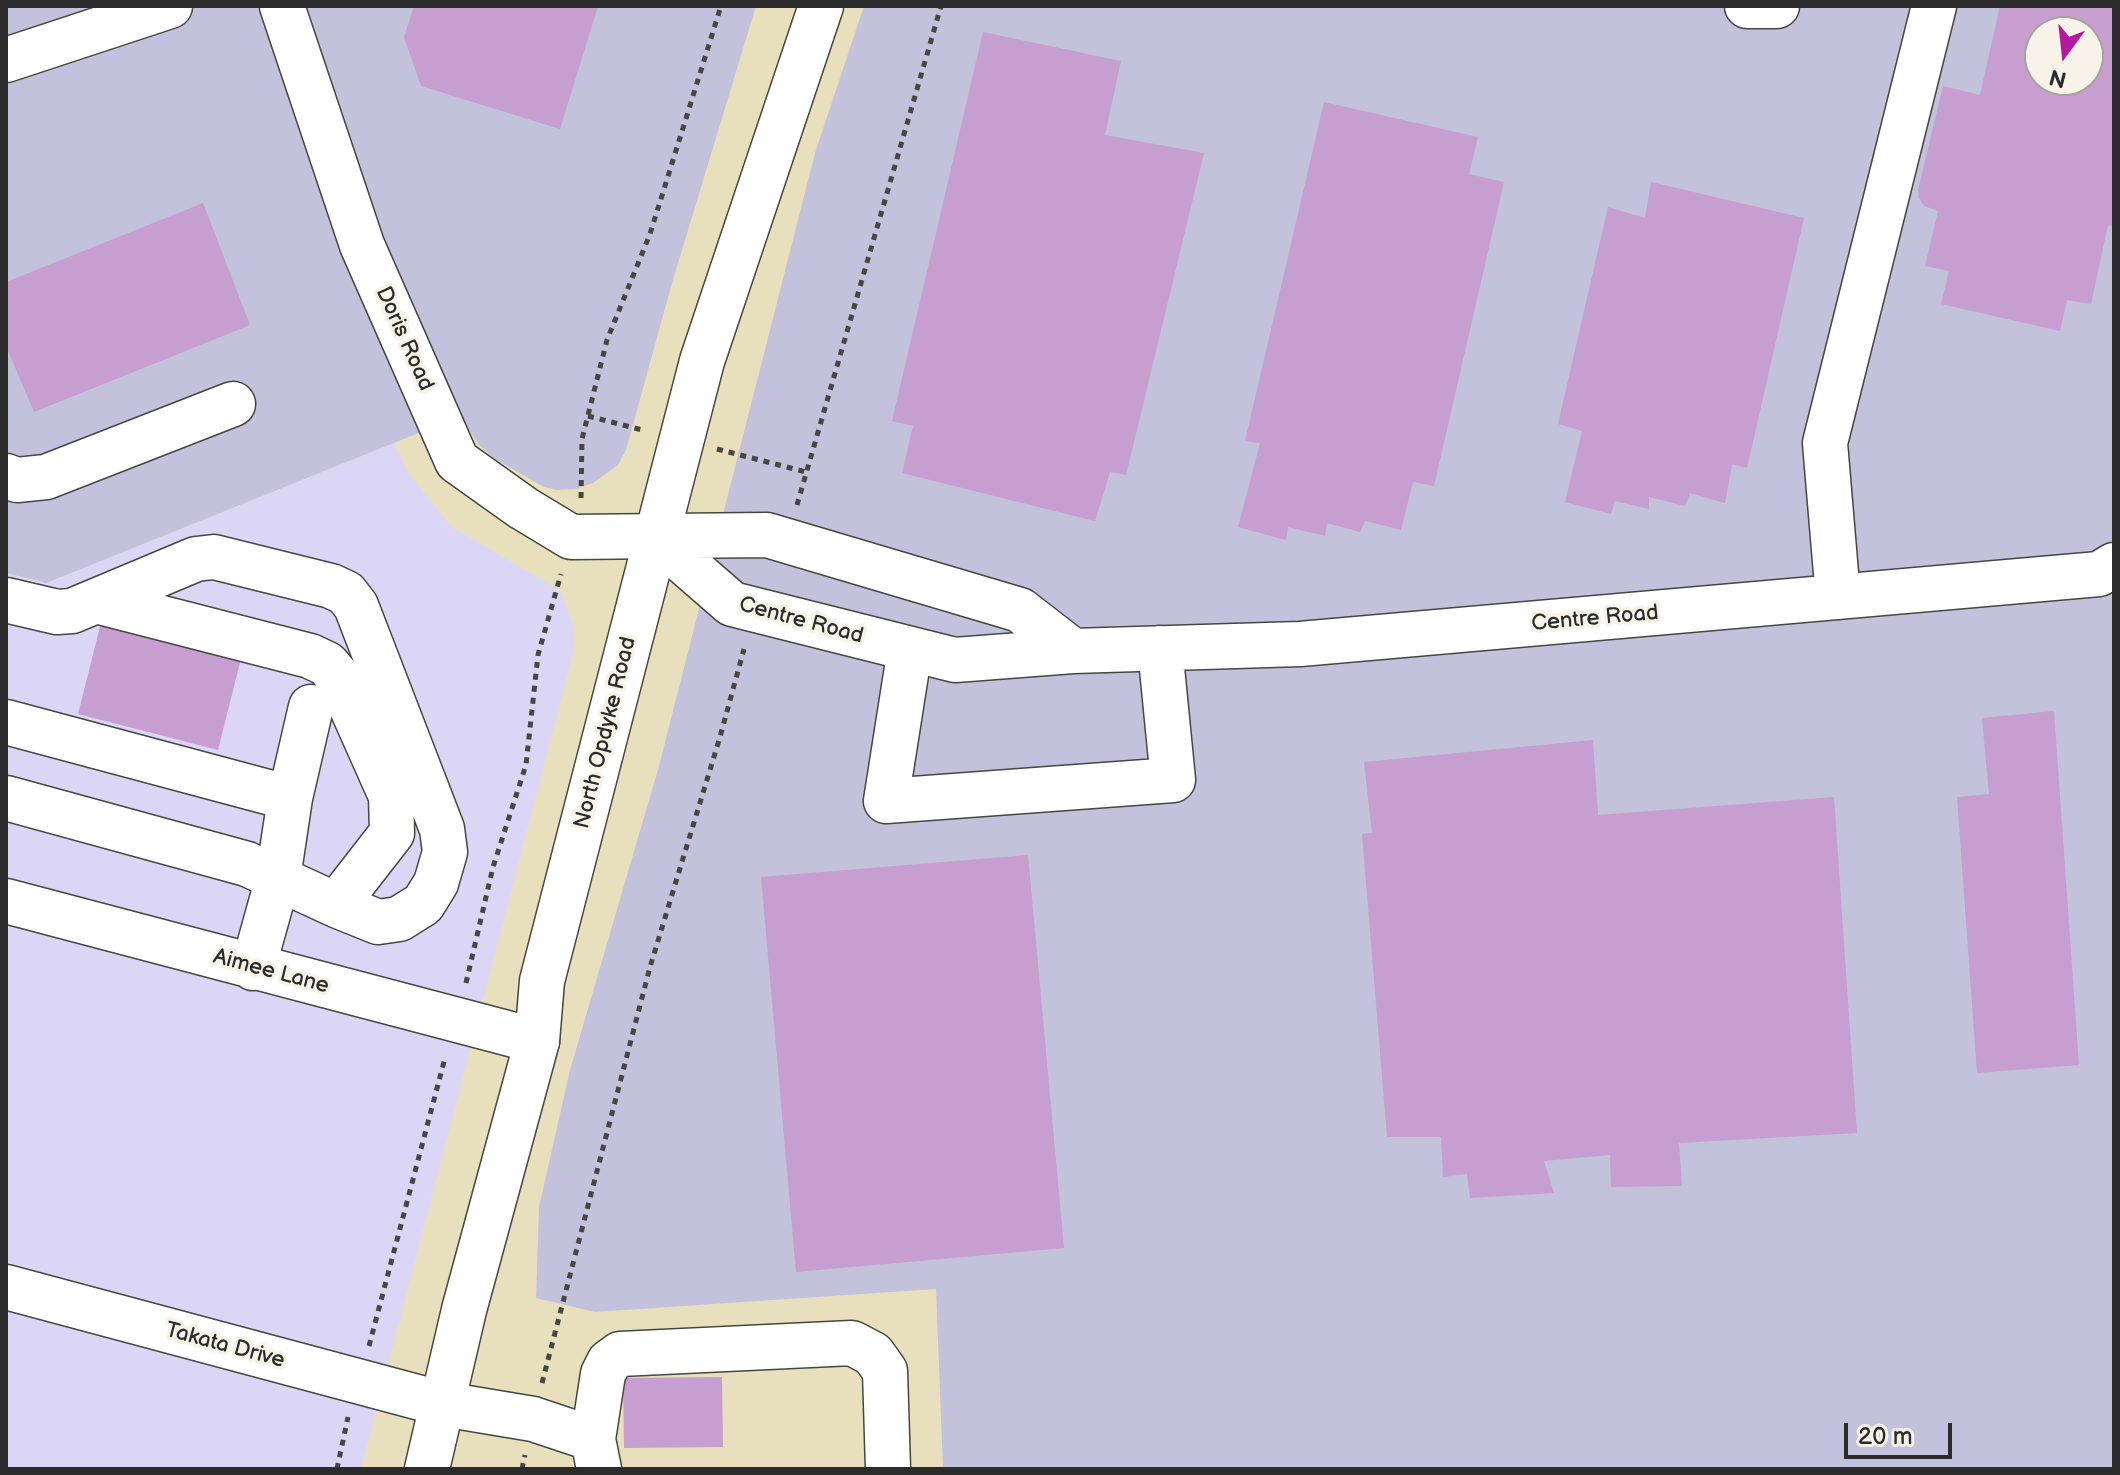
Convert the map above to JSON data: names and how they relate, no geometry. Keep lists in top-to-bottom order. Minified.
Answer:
{"streets":{"street":["Doris Road","Centre Road","North Opdyke Road","Aimee Lane","Takata Drive"]},"crossings":[["Doris Road","Centre Road"],["Doris Road","North Opdyke Road"],["Centre Road","North Opdyke Road"],["North Opdyke Road","Aimee Lane"],["North Opdyke Road","Takata Drive"]],"scale_bar":"20 m","north":"bottom"}
